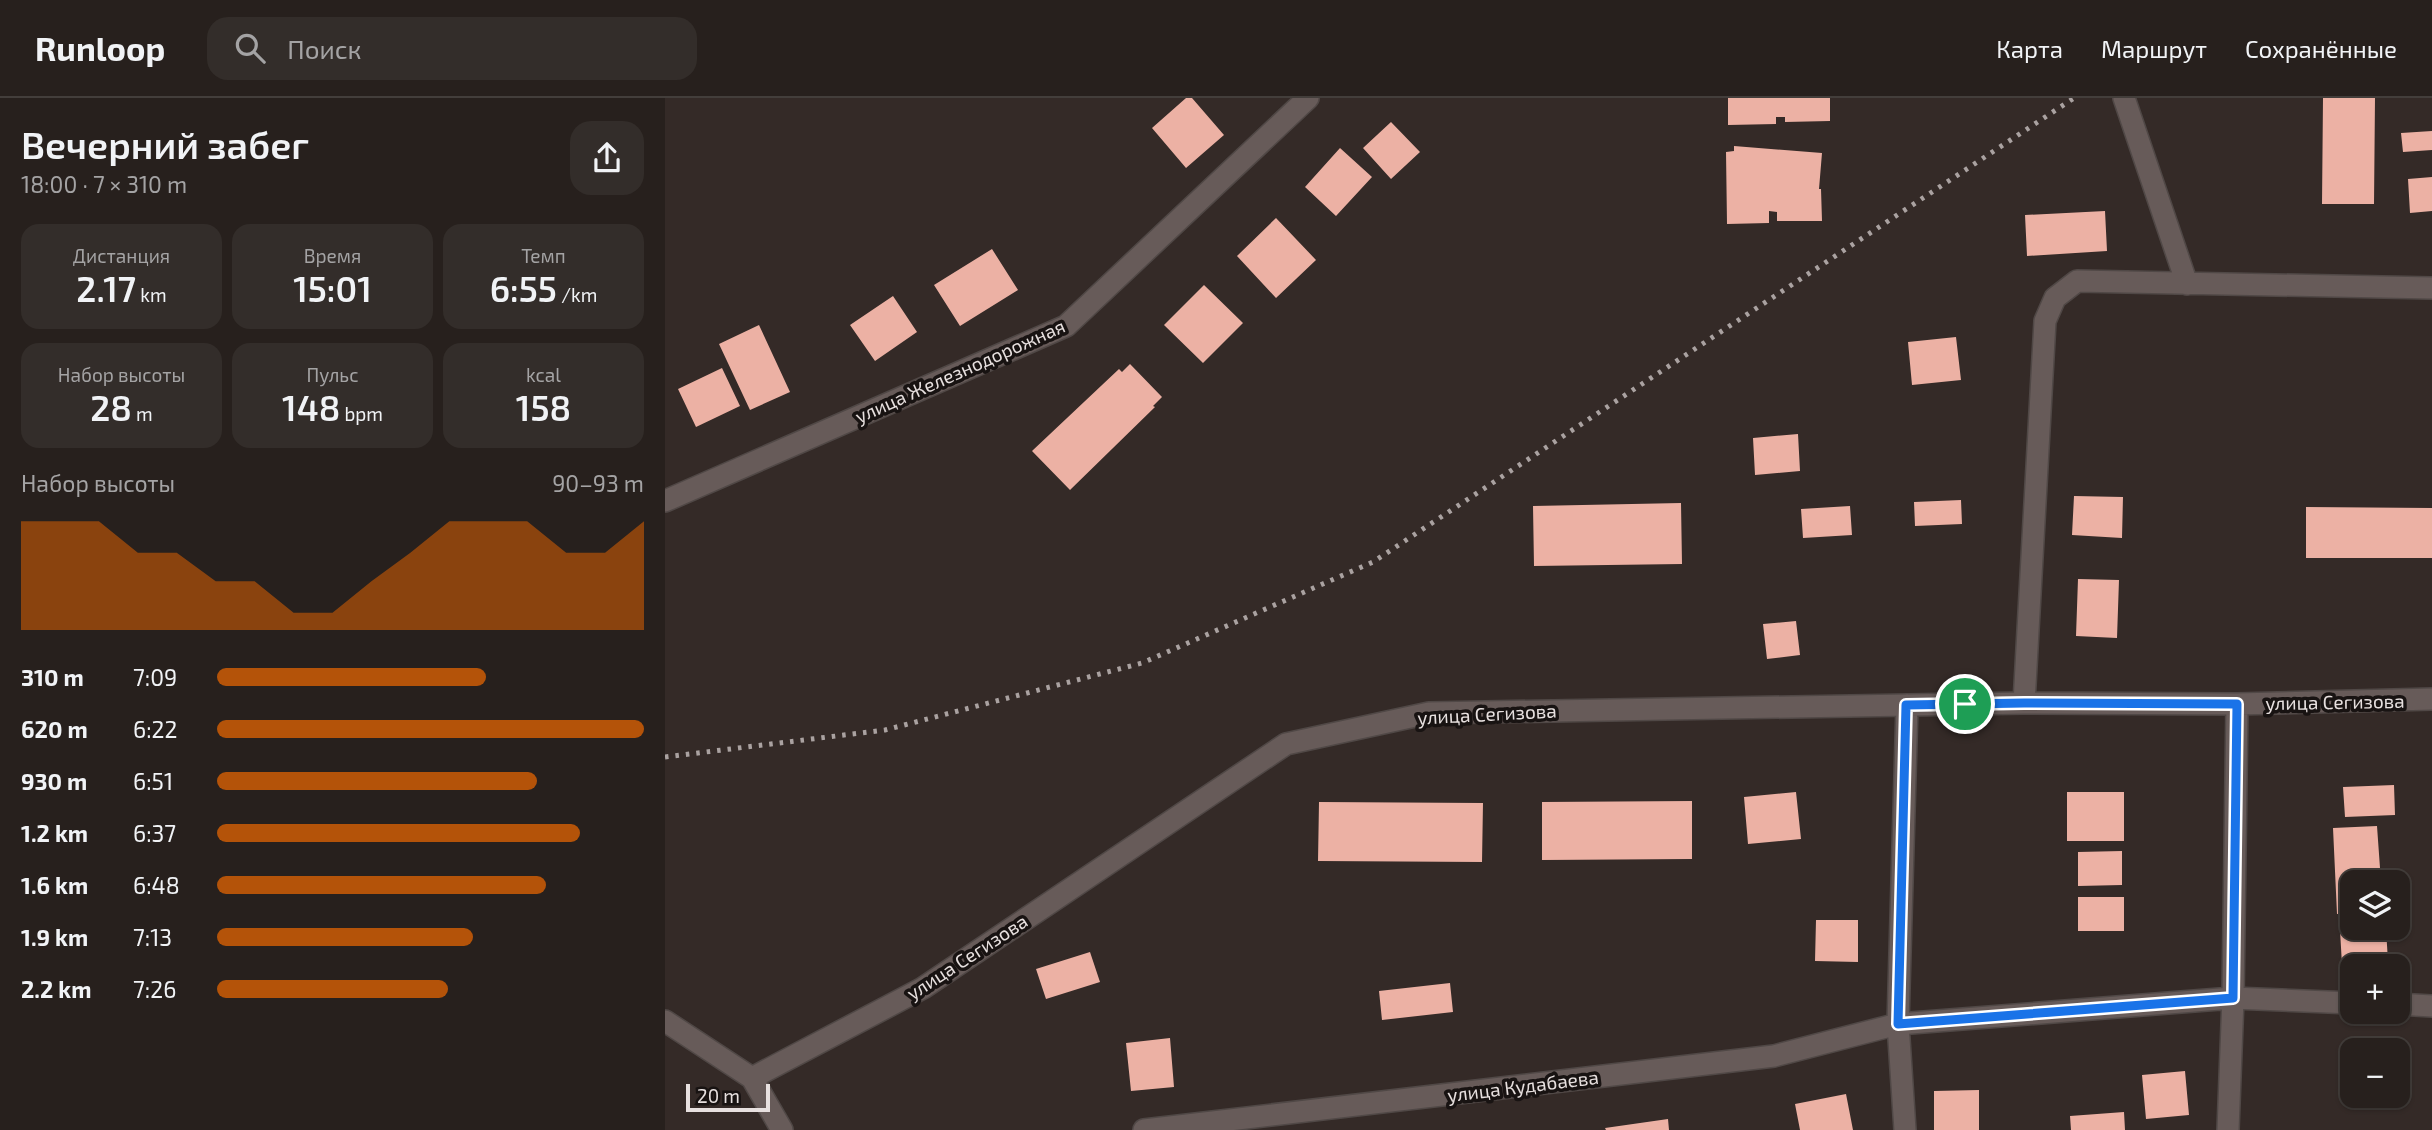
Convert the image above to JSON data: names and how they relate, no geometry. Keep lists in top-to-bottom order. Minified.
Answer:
{"streets":{"street":["улица Железнодорожная","улица Сегизова","улица Кудабаева"]},"crossings":[["улица Сегизова","улица Кудабаева"]],"scale_bar":"20 m","page":{"header":"Runloop","search":"Поиск","nav":["Карта","Маршрут","Сохранённые"],"heading":["Вечерний забег","18:00 · 7 × 310 m"],"stats":[["Дистанция","2.17 km"],["Время","15:01"],["Темп","6:55 /km"],["Набор высоты","28 m"],["Пульс","148 bpm"],["kcal","158"]],"chart":["Набор высоты","90–93 m"],"list":[{"name":"310 m","note":"7:09"},{"name":"620 m","note":"6:22"},{"name":"930 m","note":"6:51"},{"name":"1.2 km","note":"6:37"},{"name":"1.6 km","note":"6:48"},{"name":"1.9 km","note":"7:13"},{"name":"2.2 km","note":"7:26"}],"map_buttons":["+","−"],"scale":"20 m"}}
